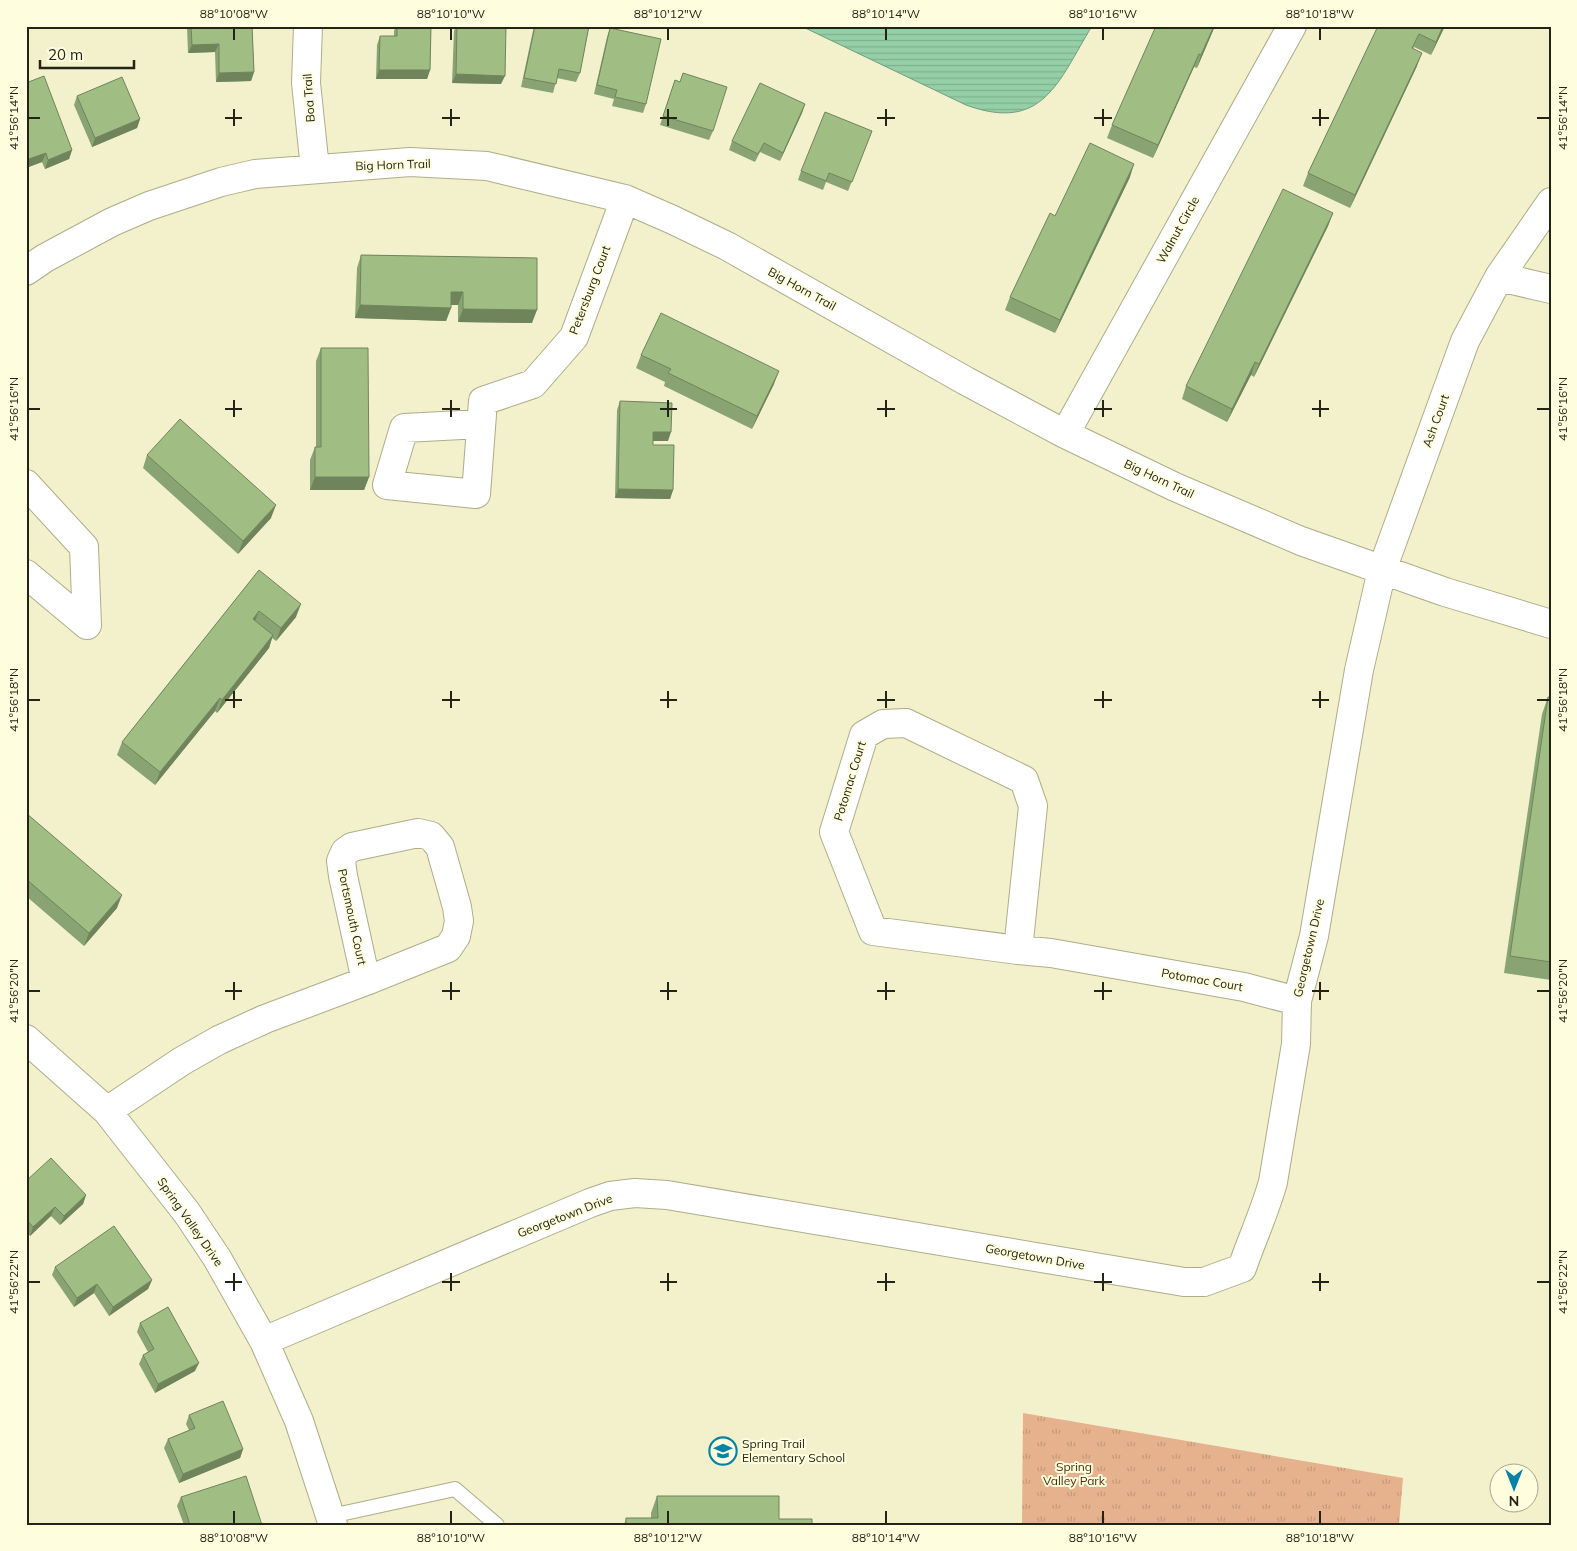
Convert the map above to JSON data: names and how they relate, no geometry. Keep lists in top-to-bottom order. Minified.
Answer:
{"streets":{"street":["Boa Trail","Big Horn Trail","Walnut Circle","Petersburg Court","Ash Court","Potomac Court","Portsmouth Court","Georgetown Drive","Spring Valley Drive"]},"crossings":[["Boa Trail","Big Horn Trail"],["Big Horn Trail","Walnut Circle"],["Big Horn Trail","Petersburg Court"],["Big Horn Trail","Ash Court"],["Big Horn Trail","Georgetown Drive"],["Ash Court","Georgetown Drive"],["Potomac Court","Georgetown Drive"],["Portsmouth Court","Spring Valley Drive"],["Georgetown Drive","Spring Valley Drive"]],"parks":["Spring Valley Park"],"places":{"school or university":["Spring Trail Elementary School"]},"scale_bar":"20 m","north":"bottom","coordinates":["88°10'08\"W","88°10'10\"W","88°10'12\"W","88°10'14\"W","88°10'16\"W","88°10'18\"W","41°56'14\"N","41°56'16\"N","41°56'18\"N","41°56'20\"N","41°56'22\"N"]}
